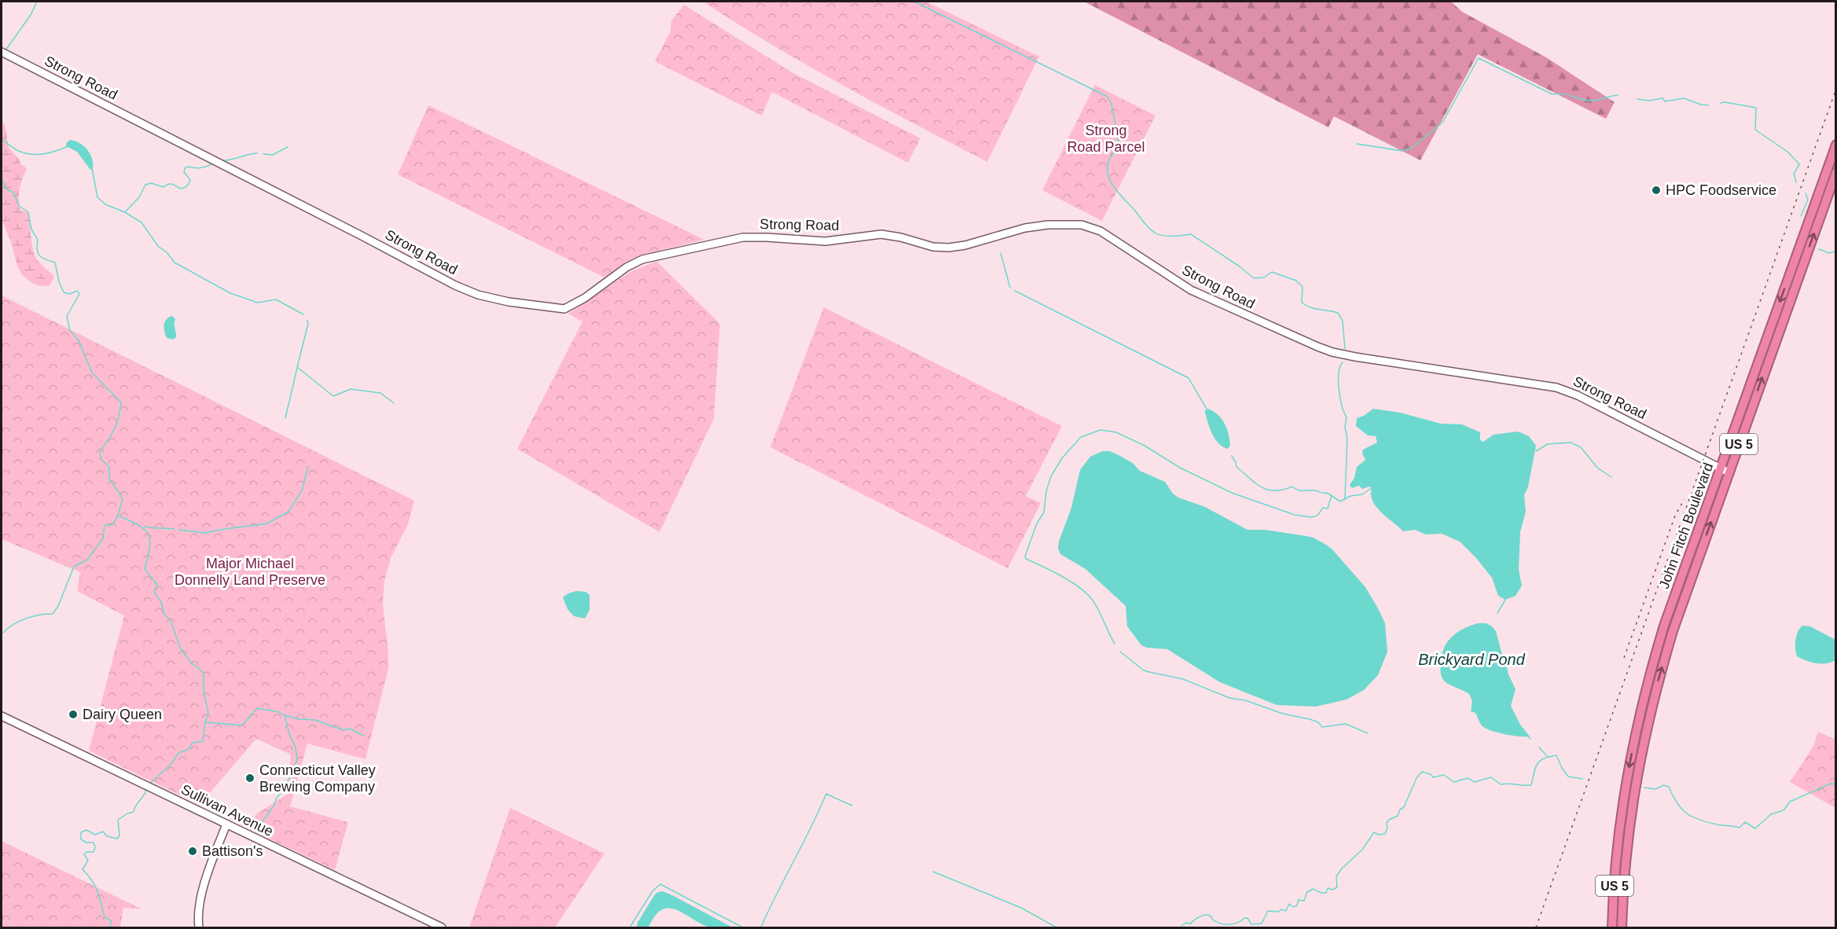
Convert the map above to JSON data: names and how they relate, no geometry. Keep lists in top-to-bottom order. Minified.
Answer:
{"streets":{"highway":["US 5","John Fitch Boulevard"],"street":["Strong Road","Sullivan Avenue"]},"crossings":[["Strong Road","John Fitch Boulevard"]],"water":["Brickyard Pond"],"parks":["Strong Road Parcel","Major Michael Donnelly Land Preserve"],"places":["HPC Foodservice","Dairy Queen","Connecticut Valley Brewing Company","Battison's"]}
